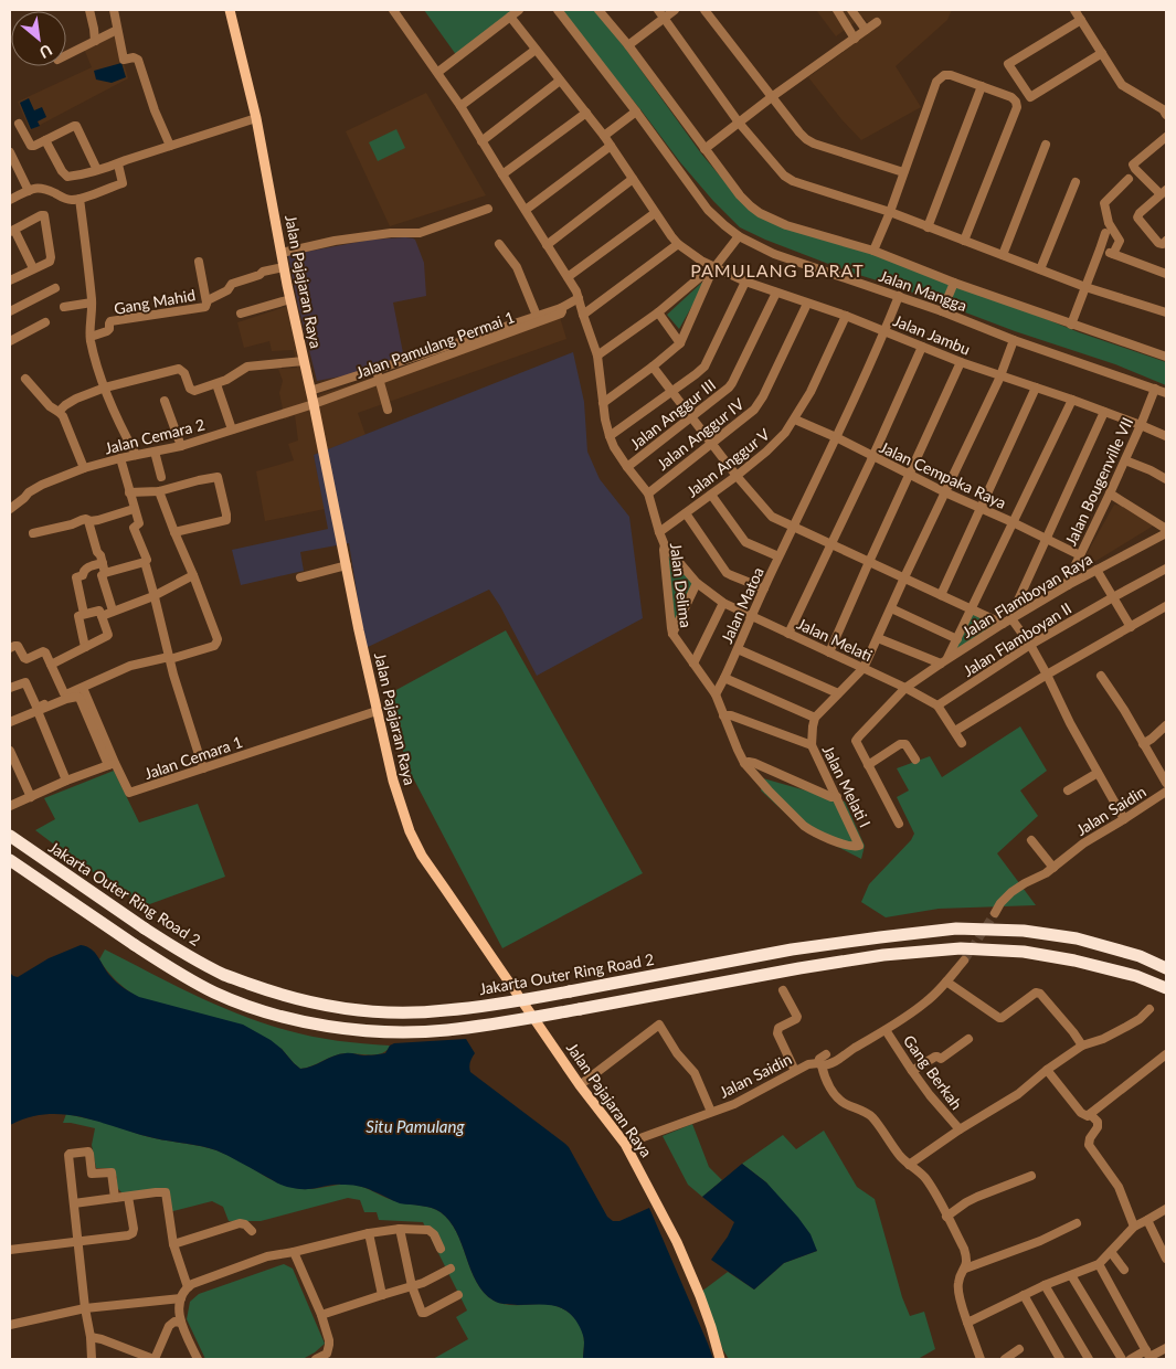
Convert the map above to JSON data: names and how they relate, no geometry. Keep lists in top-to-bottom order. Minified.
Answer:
{"streets":{"highway":["Jakarta Outer Ring Road 2"],"main road":["Jalan Pajajaran Raya"],"street":["Jalan Mangga","Gang Mahid","Jalan Jambu","Jalan Pamulang Permai 1","Jalan Anggur III","Jalan Anggur IV","Jalan Cemara 2","Jalan Anggur V","Jalan Cempaka Raya","Jalan Bougenville VII","Jalan Delima","Jalan Flamboyan Raya","Jalan Matoa","Jalan Melati","Jalan Flamboyan II","Jalan Cemara 1","Jalan Melati I","Jalan Saidin","Gang Berkah"]},"crossings":[["Jalan Pajajaran Raya","Gang Mahid"],["Jalan Pajajaran Raya","Jalan Pamulang Permai 1"],["Jalan Pajajaran Raya","Jalan Cemara 2"],["Jalan Pajajaran Raya","Jalan Cemara 1"],["Jalan Pajajaran Raya","Jalan Saidin"],["Jalan Mangga","Jalan Bougenville VII"],["Jalan Jambu","Jalan Anggur III"],["Jalan Jambu","Jalan Anggur IV"],["Jalan Jambu","Jalan Anggur V"],["Jalan Jambu","Jalan Bougenville VII"],["Jalan Pamulang Permai 1","Jalan Cemara 2"],["Jalan Anggur IV","Jalan Delima"],["Jalan Anggur V","Jalan Cempaka Raya"],["Jalan Anggur V","Jalan Delima"],["Jalan Cempaka Raya","Jalan Bougenville VII"],["Jalan Cempaka Raya","Jalan Matoa"],["Jalan Bougenville VII","Jalan Flamboyan Raya"],["Jalan Delima","Jalan Matoa"],["Jalan Delima","Jalan Melati"],["Jalan Delima","Jalan Melati I"],["Jalan Flamboyan Raya","Jalan Melati"],["Jalan Matoa","Jalan Melati"],["Jalan Matoa","Jalan Melati I"],["Jalan Melati","Jalan Flamboyan II"],["Jalan Saidin","Gang Berkah"]],"districts":["PAMULANG BARAT"],"water":["Situ Pamulang"],"north":"bottom right"}
